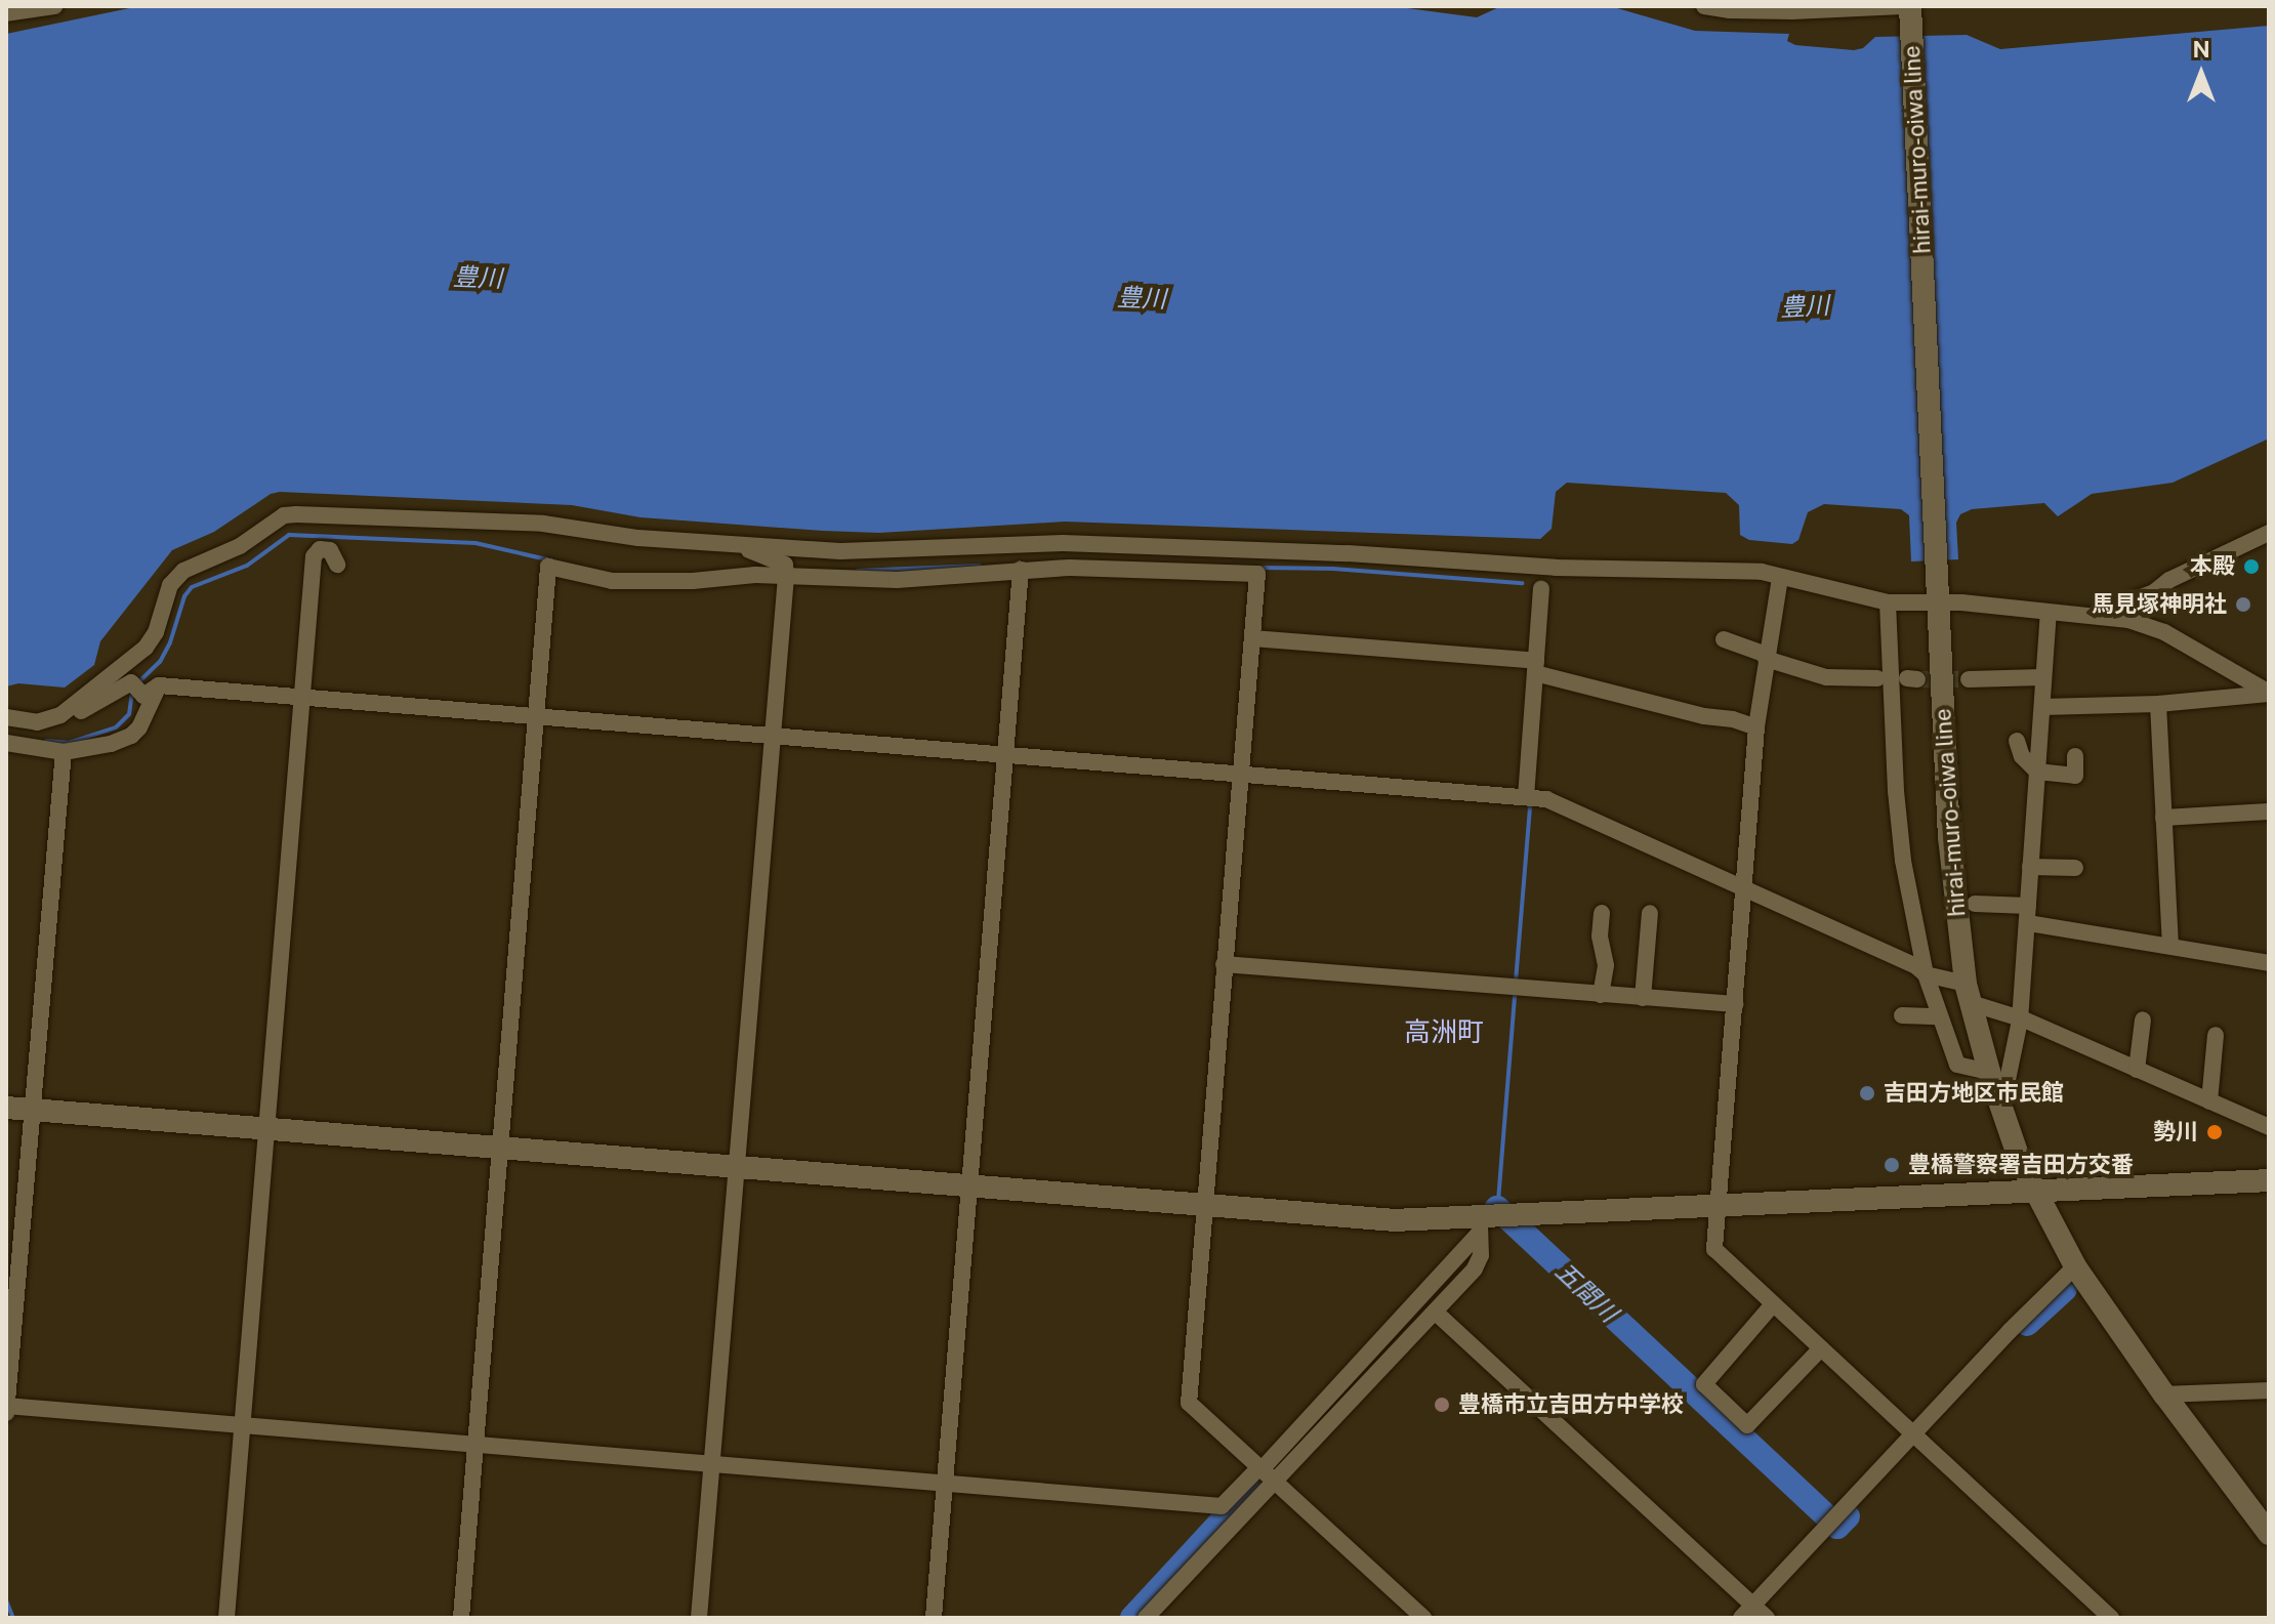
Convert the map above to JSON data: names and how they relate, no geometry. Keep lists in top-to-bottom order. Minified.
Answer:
{"streets":{"street":["hirai-muro-oiwa line"]},"districts":["高洲町"],"water":["豊川","五間川"],"places":["本殿","馬見塚神明社","吉田方地区市民館","勢川","豊橋警察署吉田方交番","豊橋市立吉田方中学校"],"north":"top"}
